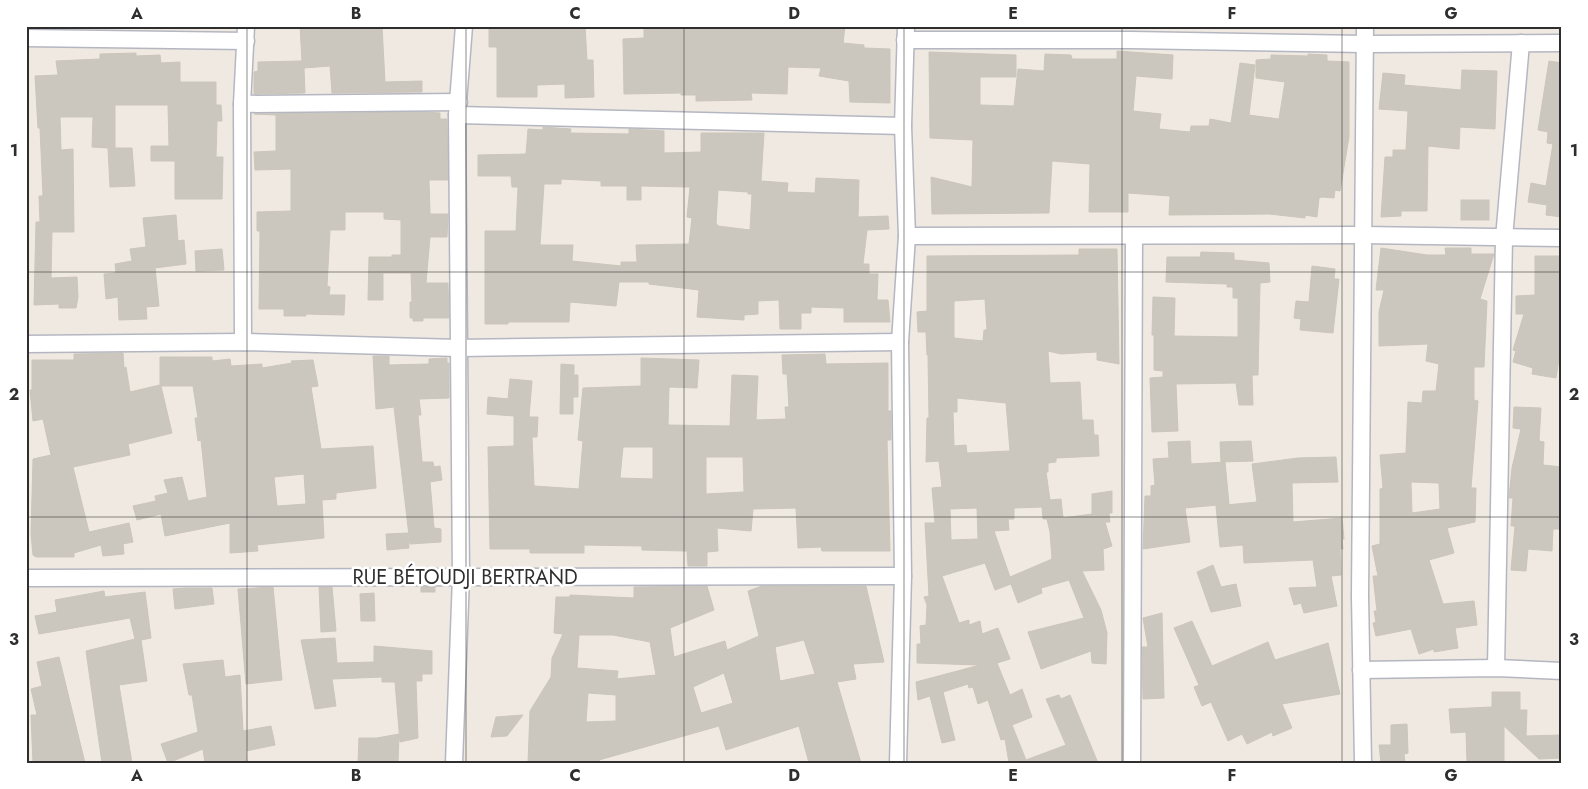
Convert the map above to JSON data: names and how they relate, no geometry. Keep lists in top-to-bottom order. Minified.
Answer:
{"streets":{"street":["RUE BÉTOUDJI BERTRAND"]},"grid":{"columns":["A","B","C","D","E","F","G"],"rows":["1","2","3"]}}
